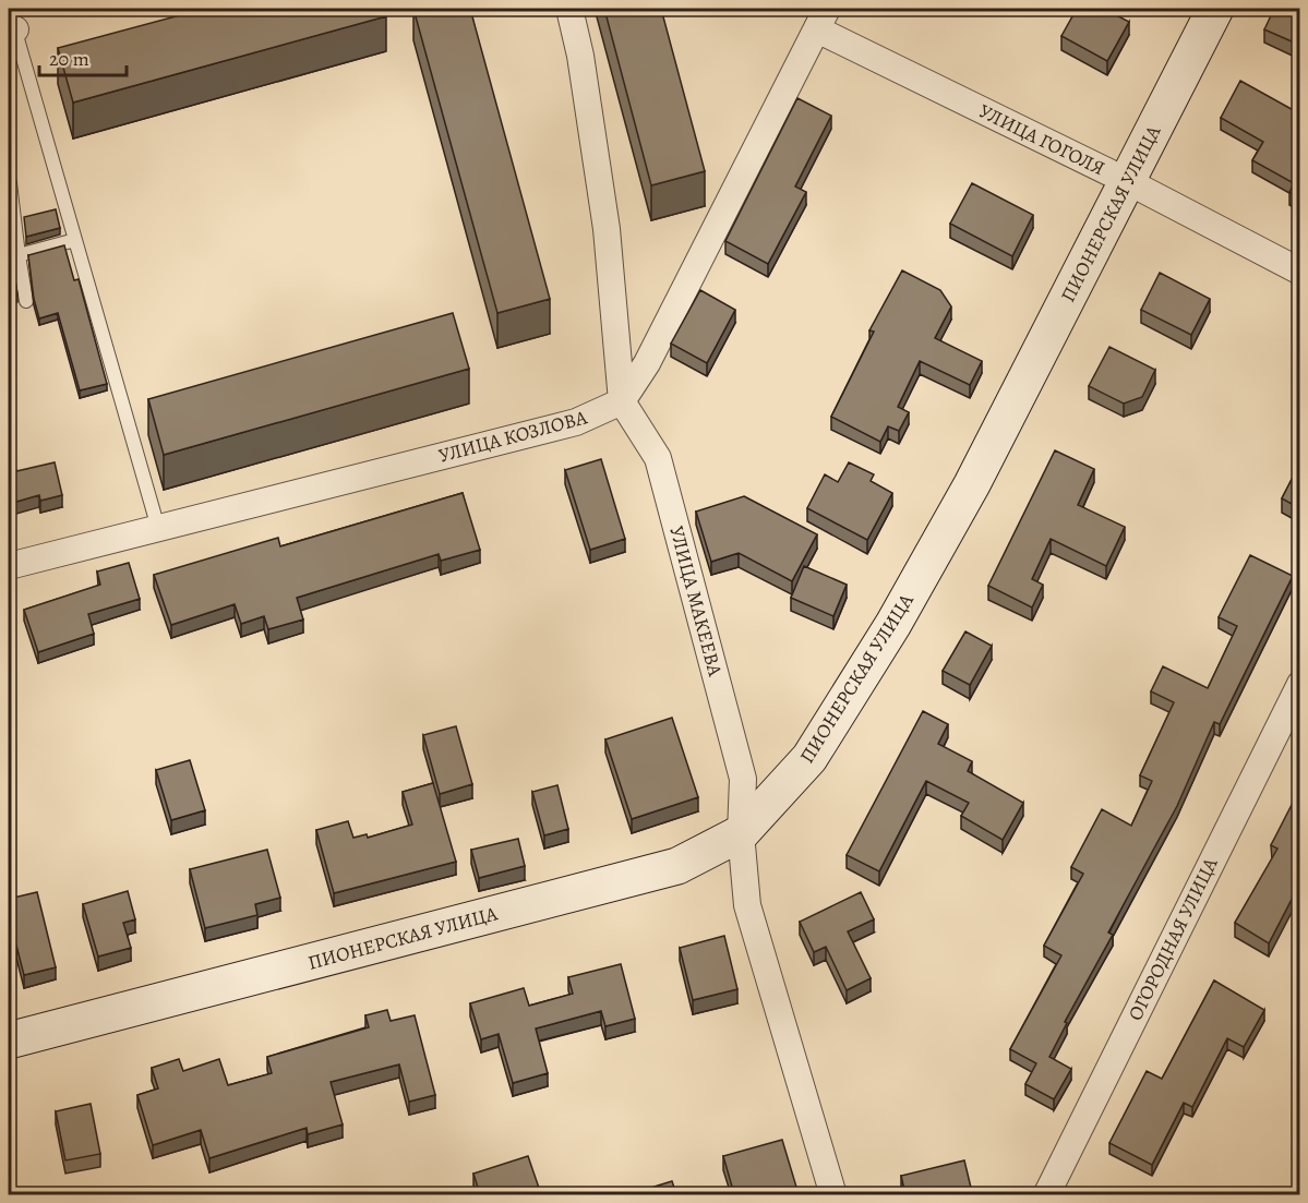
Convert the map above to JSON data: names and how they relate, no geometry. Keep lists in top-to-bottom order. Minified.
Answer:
{"streets":{"street":["УЛИЦА ГОГОЛЯ","ПИОНЕРСКАЯ УЛИЦА","УЛИЦА КОЗЛОВА","УЛИЦА МАКЕЕВА","ОГОРОДНАЯ УЛИЦА"]},"crossings":[["УЛИЦА ГОГОЛЯ","ПИОНЕРСКАЯ УЛИЦА"],["ПИОНЕРСКАЯ УЛИЦА","УЛИЦА МАКЕЕВА"],["УЛИЦА КОЗЛОВА","УЛИЦА МАКЕЕВА"]],"scale_bar":"20 m"}
